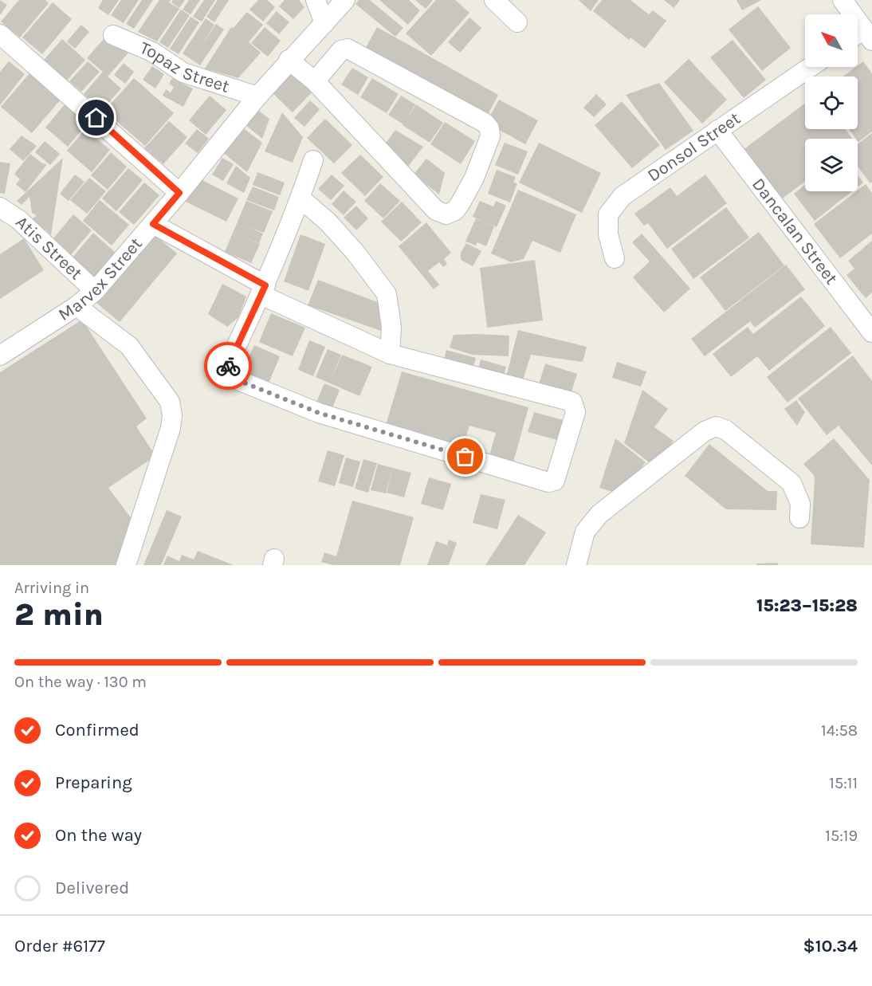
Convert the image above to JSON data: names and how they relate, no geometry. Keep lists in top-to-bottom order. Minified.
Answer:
{"streets":{"street":["Topaz Street","Donsol Street","Dancalan Street","Atis Street","Marvex Street"]},"crossings":[["Topaz Street","Marvex Street"],["Donsol Street","Dancalan Street"],["Atis Street","Marvex Street"]],"north":"top left","page":{"heading":["2 min","Arriving in","15:23–15:28"],"panel":["Order #6177","$10.34"],"bar":"On the way · 130 m","list":[["Confirmed","14:58"],["Preparing","15:11"],["On the way","15:19"],"Delivered"]}}
